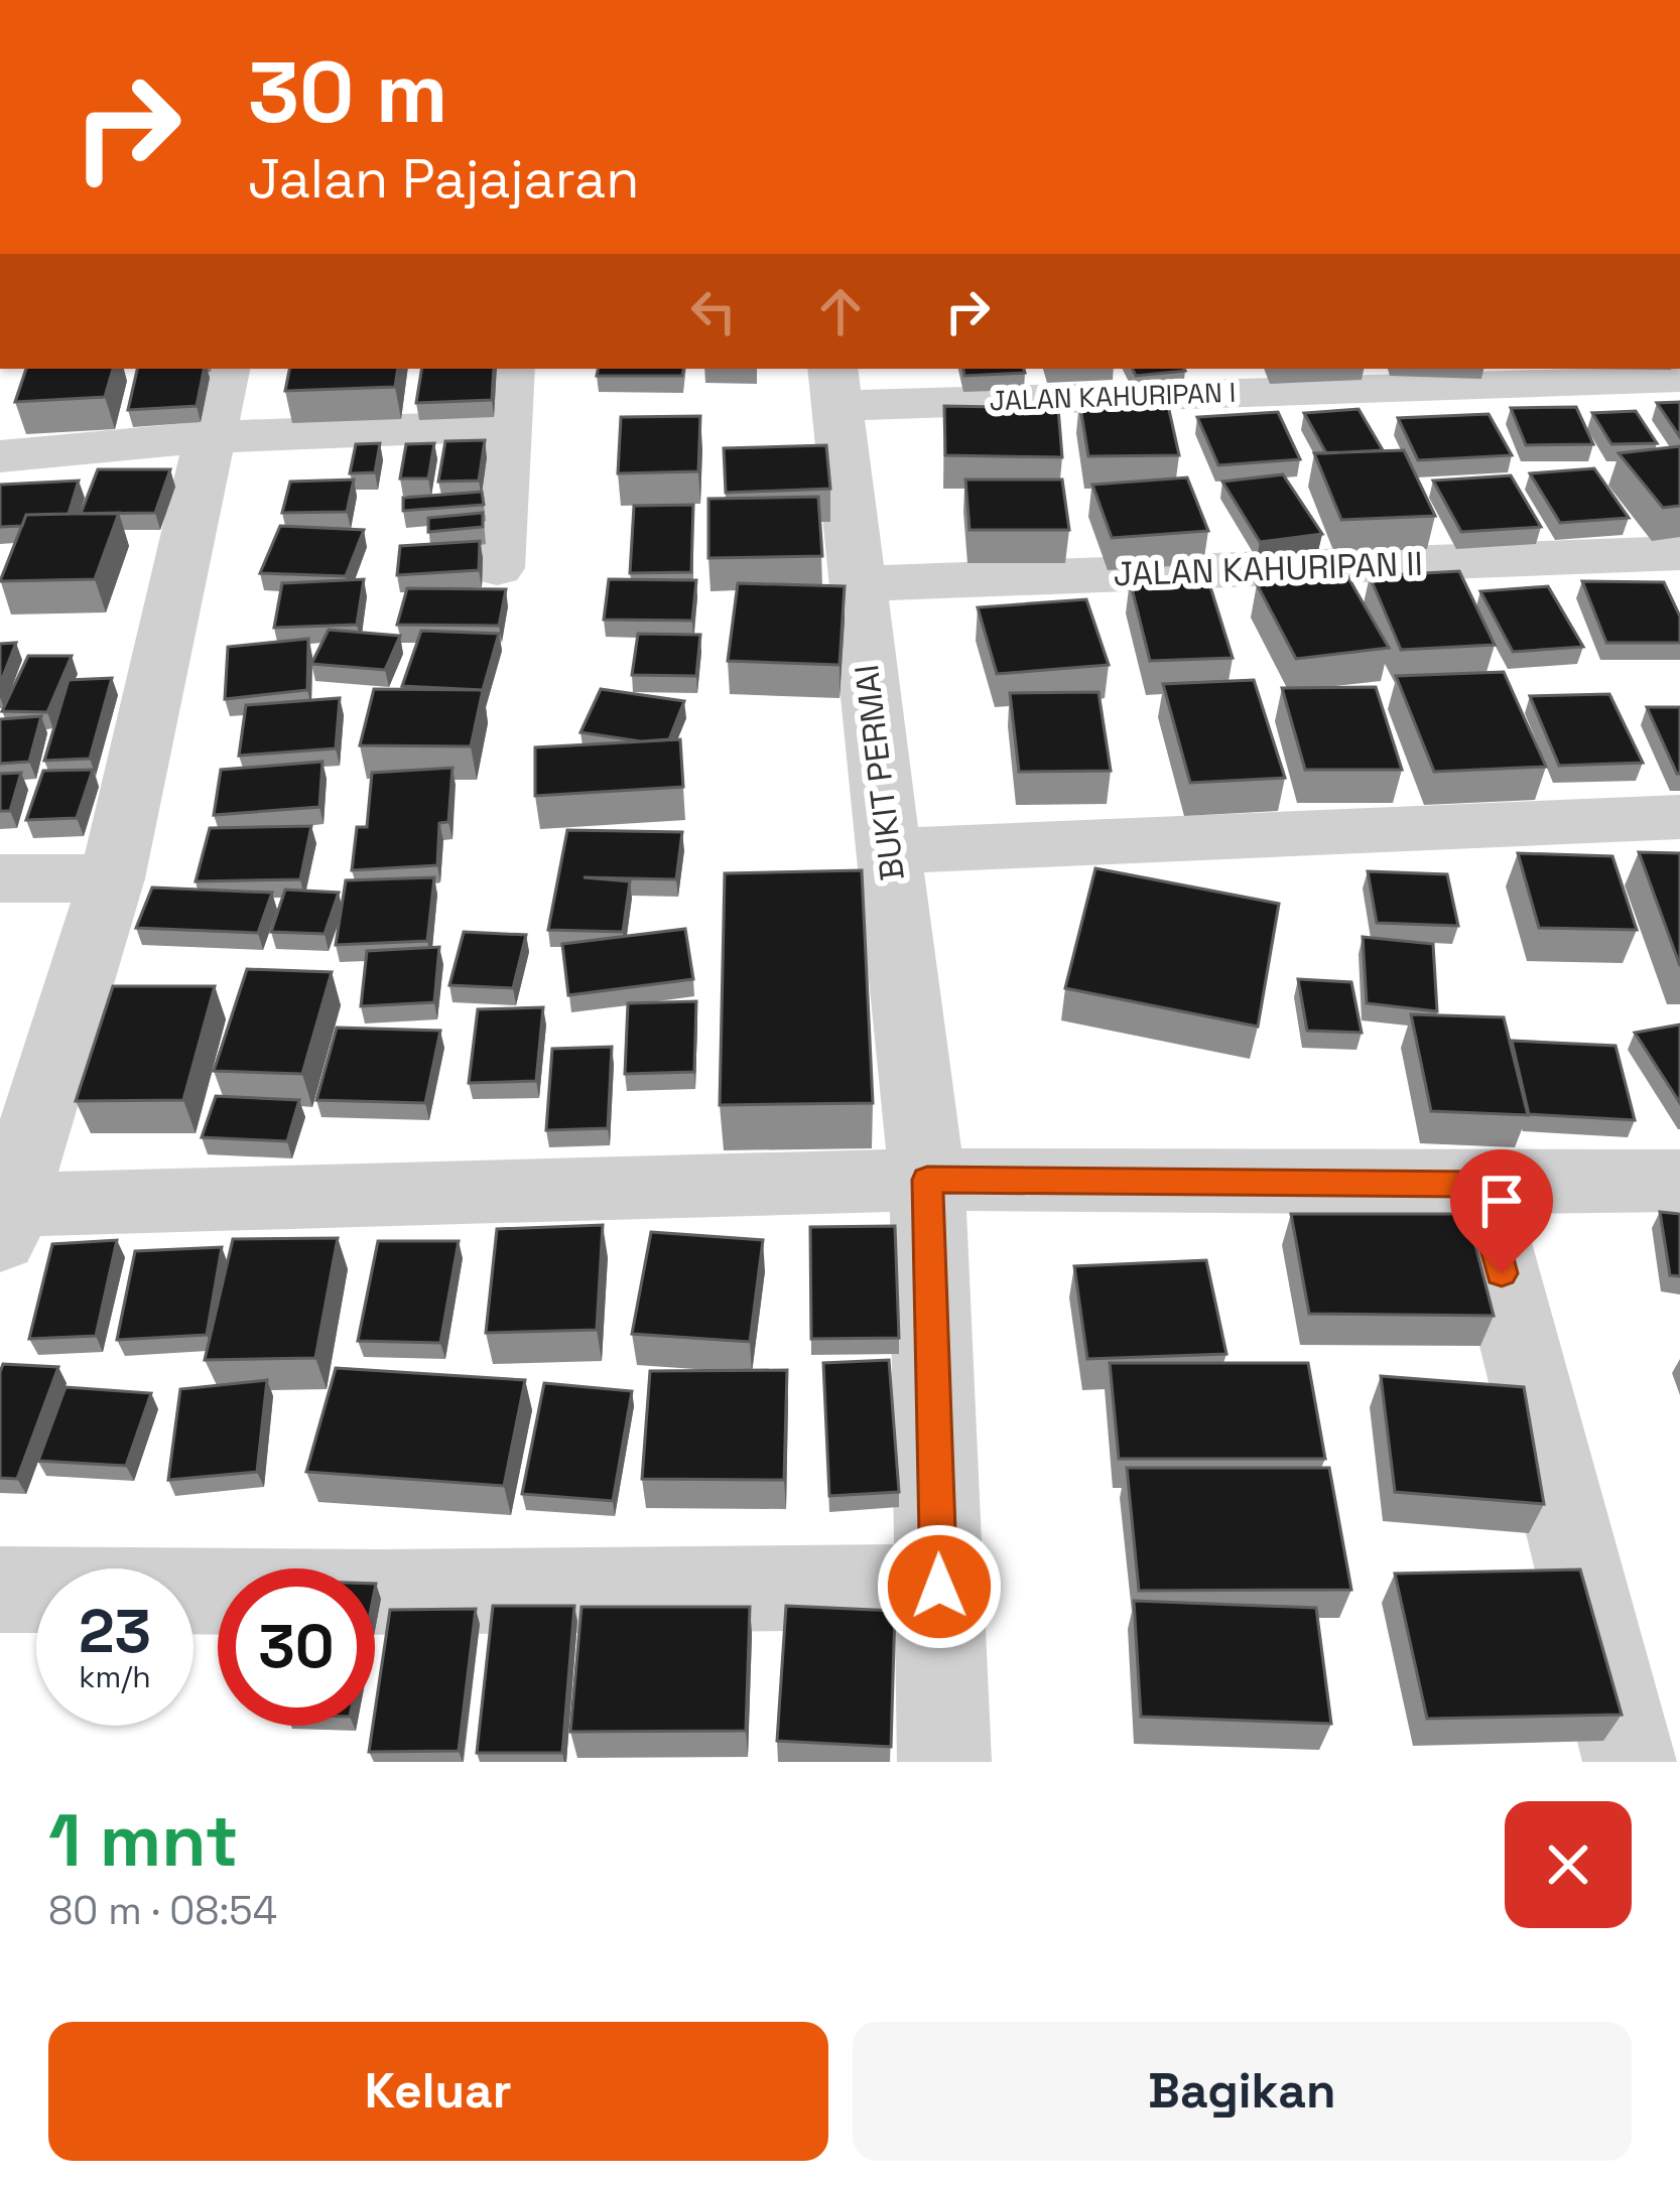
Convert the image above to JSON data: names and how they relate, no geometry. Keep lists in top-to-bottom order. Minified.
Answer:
{"streets":{"street":["JALAN KAHURIPAN I","JALAN KAHURIPAN II","BUKIT PERMAI"]},"crossings":[["JALAN KAHURIPAN I","BUKIT PERMAI"],["JALAN KAHURIPAN II","BUKIT PERMAI"]],"page":{"turn":["30 m","Jalan Pajajaran"],"speed":"23 km/h","limit":"30","heading":["1 mnt","80 m · 08:54"],"buttons":["Keluar","Bagikan"]}}
